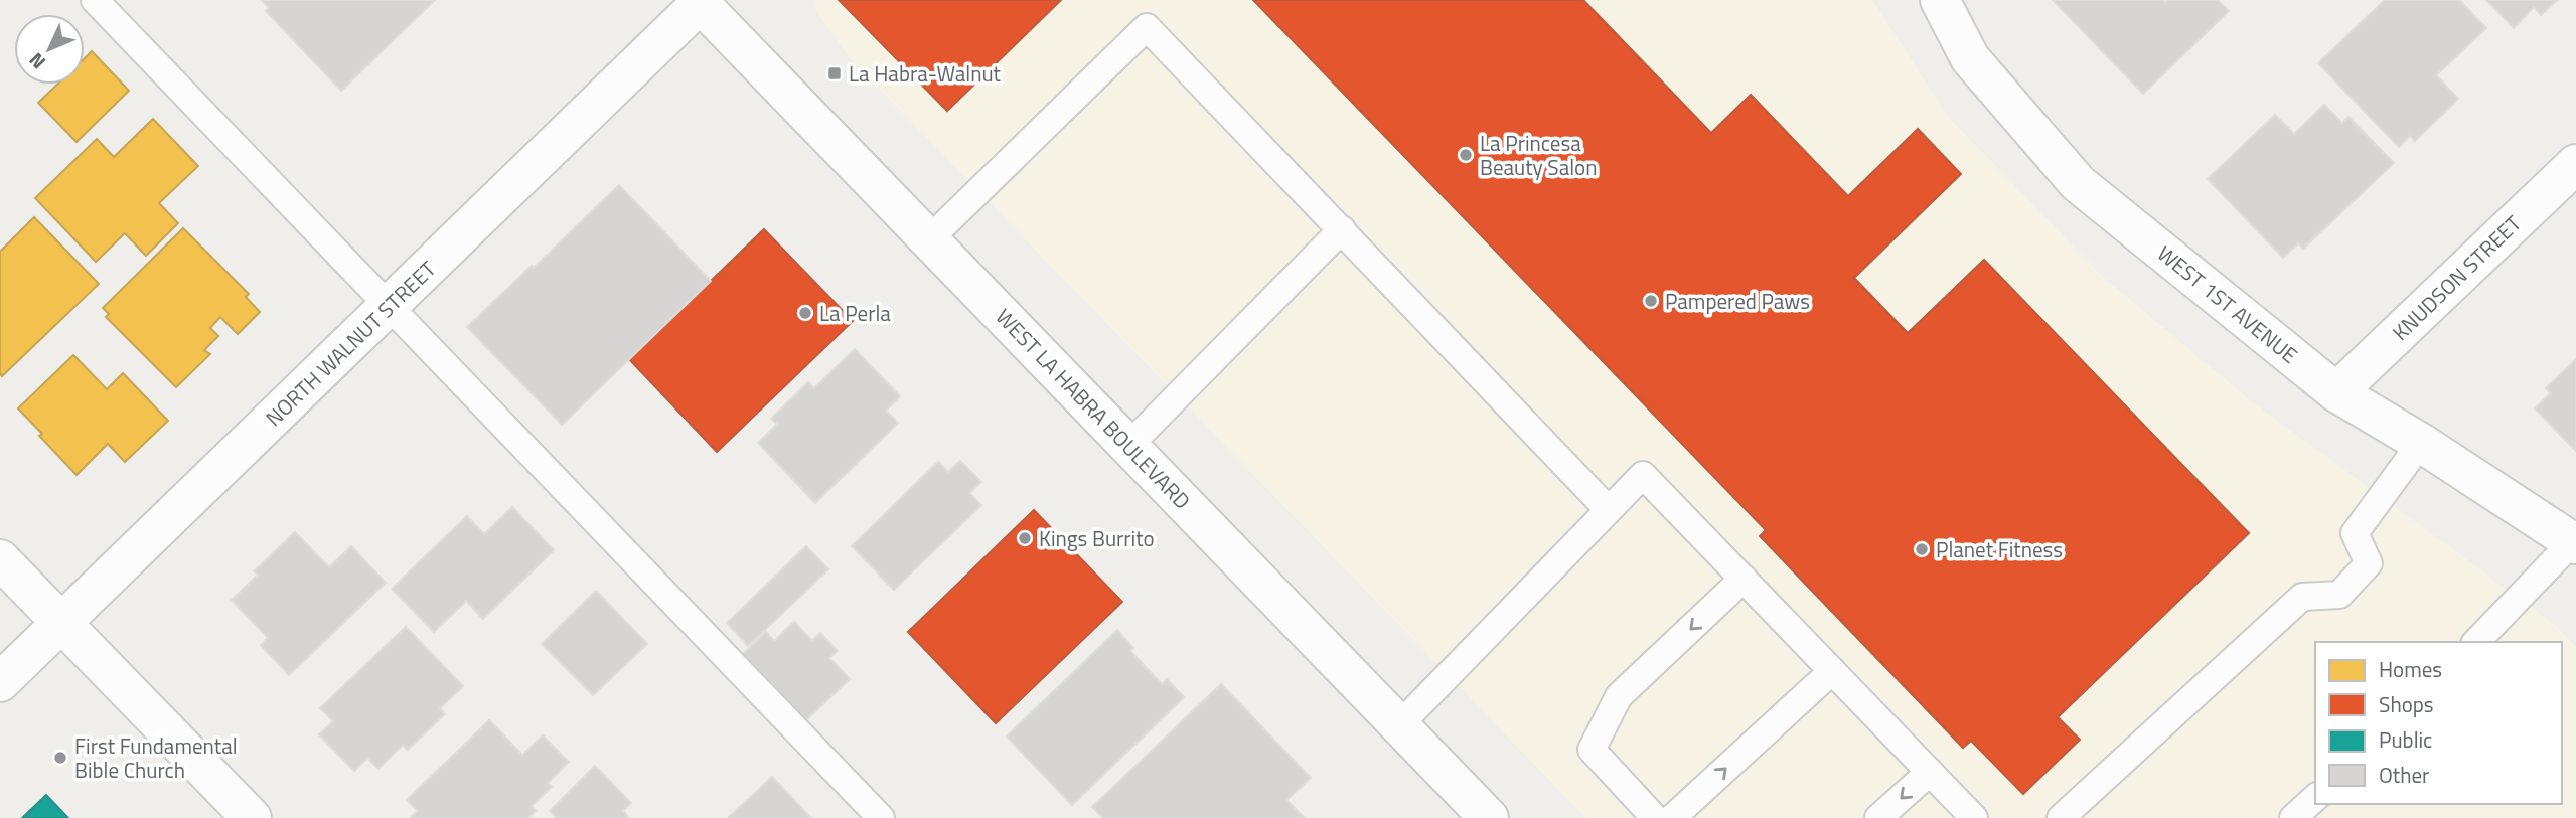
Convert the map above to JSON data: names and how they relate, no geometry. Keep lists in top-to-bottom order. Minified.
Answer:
{"streets":{"street":["KNUDSON STREET","WEST 1ST AVENUE","NORTH WALNUT STREET","WEST LA HABRA BOULEVARD"]},"crossings":[["KNUDSON STREET","WEST 1ST AVENUE"],["NORTH WALNUT STREET","WEST LA HABRA BOULEVARD"]],"places":{"transit":["La Habra-Walnut"],"other":["La Princesa Beauty Salon","Pampered Paws","La Perla","Kings Burrito","Planet Fitness","First Fundamental Bible Church"]},"legend":["Homes","Shops","Public","Other"],"north":"bottom left"}
